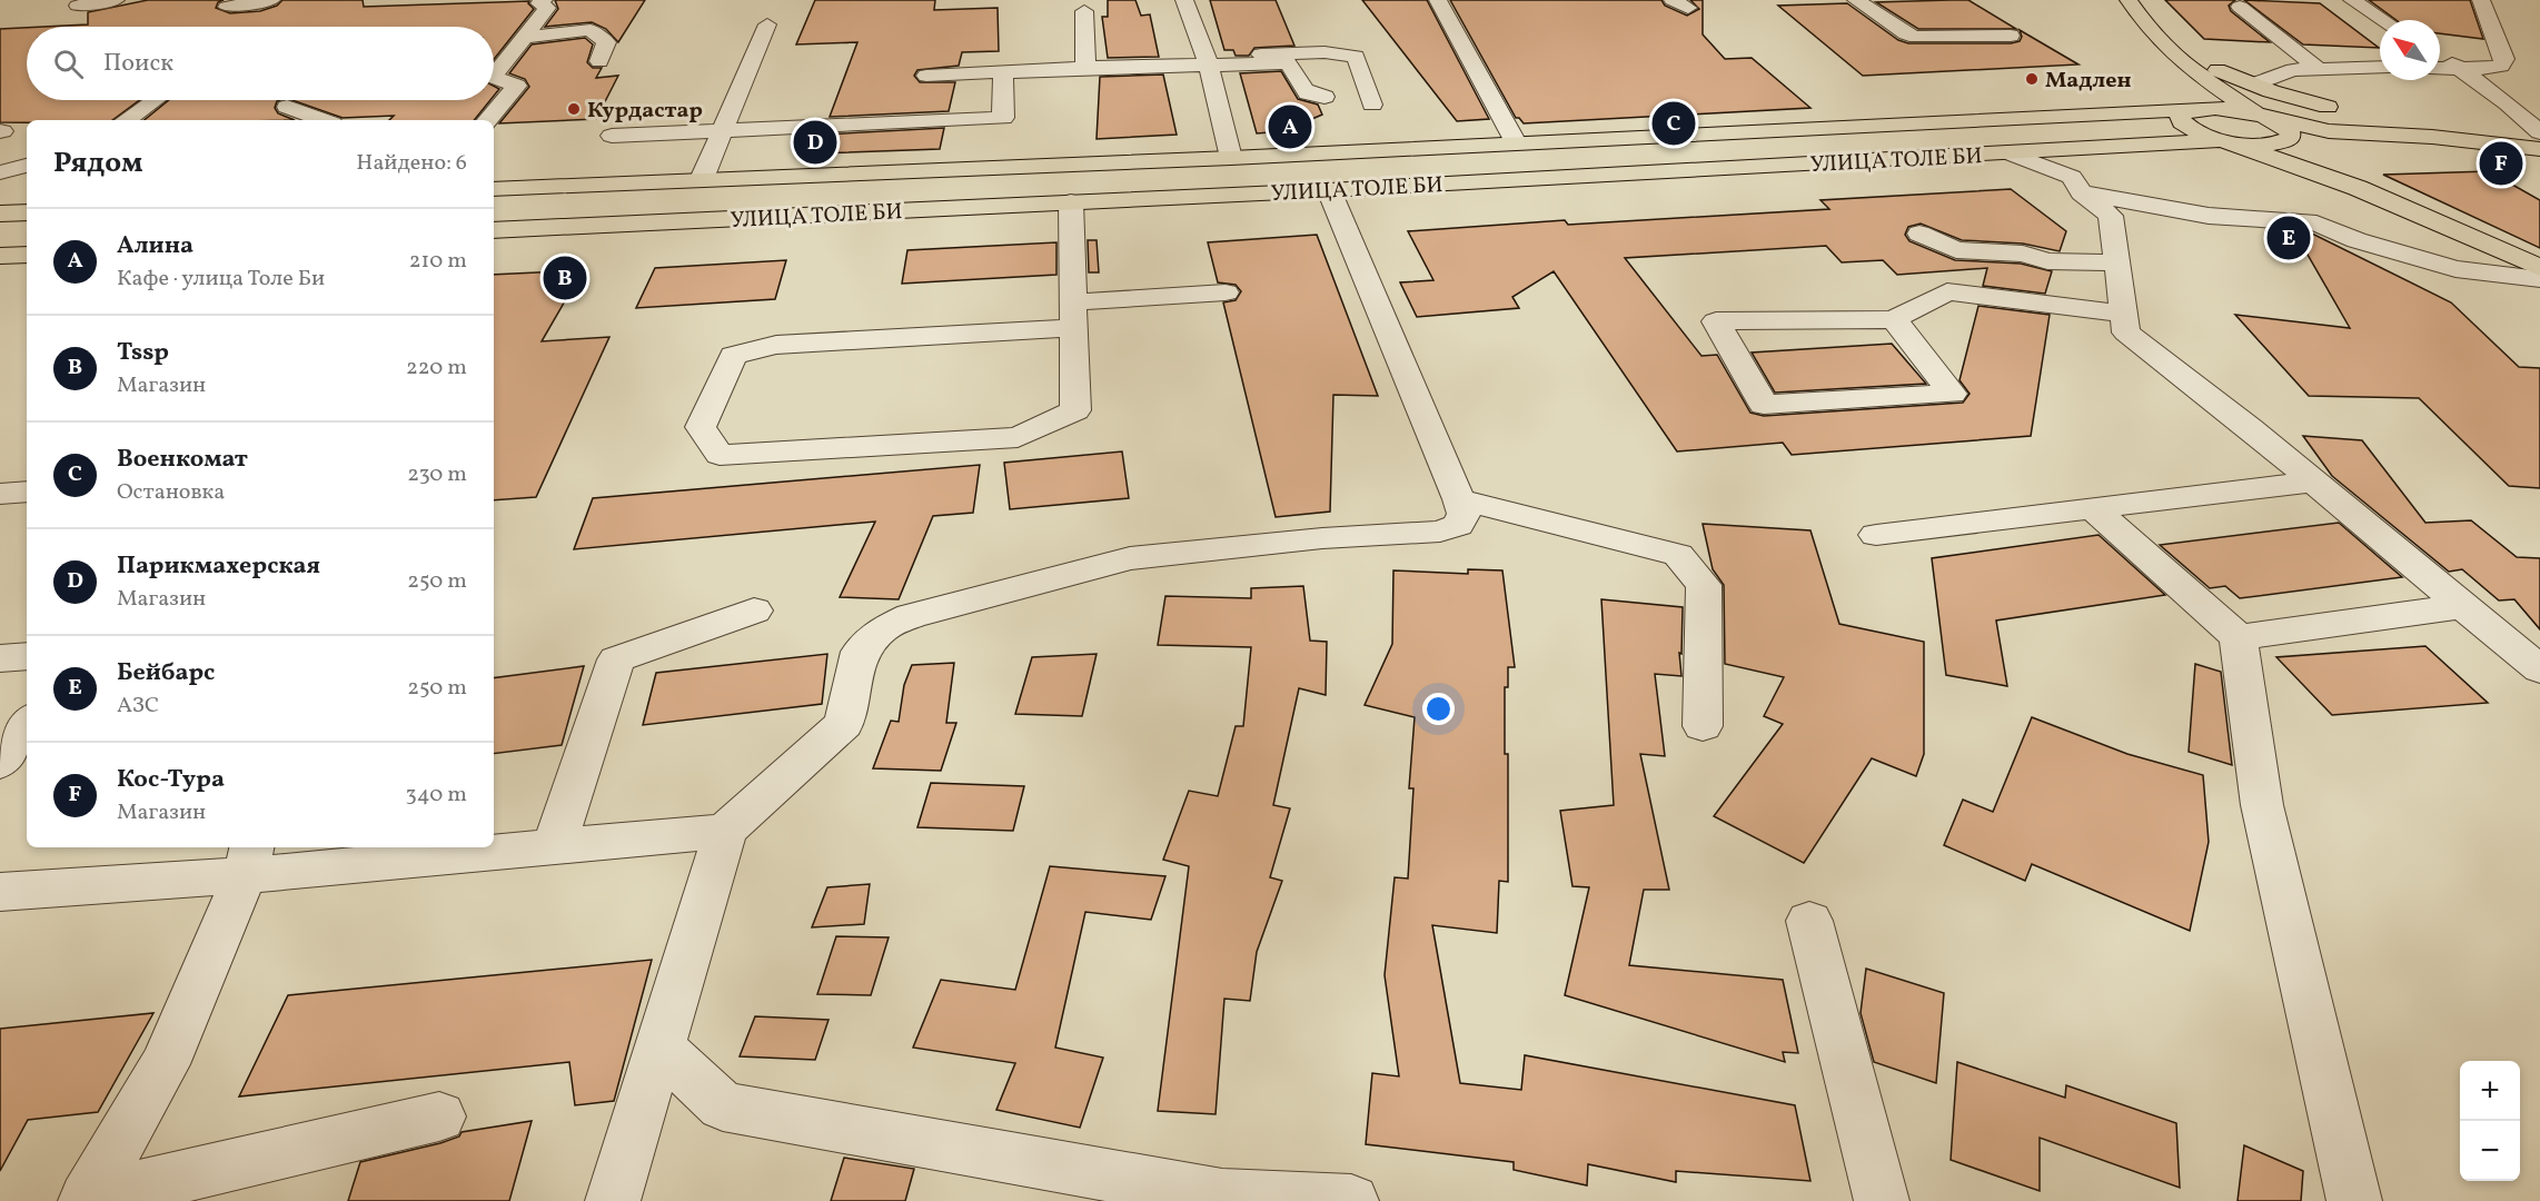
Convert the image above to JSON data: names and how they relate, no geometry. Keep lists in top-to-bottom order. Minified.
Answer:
{"streets":{"main road":["УЛИЦА ТОЛЕ БИ"]},"places":["Мадлен","Курдастар"],"north":"top left","page":{"search":"Поиск","pins":["C","A","D","F","E","B"],"heading":["Рядом","Найдено: 6"],"list":[{"mark":"A","name":"Алина","note":"Кафе · улица Толе Би","value":"210 m"},{"mark":"B","name":"Tssp","note":"Магазин","value":"220 m"},{"mark":"C","name":"Военкомат","note":"Остановка","value":"230 m"},{"mark":"D","name":"Парикмахерская","note":"Магазин","value":"250 m"},{"mark":"E","name":"Бейбарс","note":"АЗС","value":"250 m"},{"mark":"F","name":"Кос-Тура","note":"Магазин","value":"340 m"}],"map_buttons":["+","−"]}}
